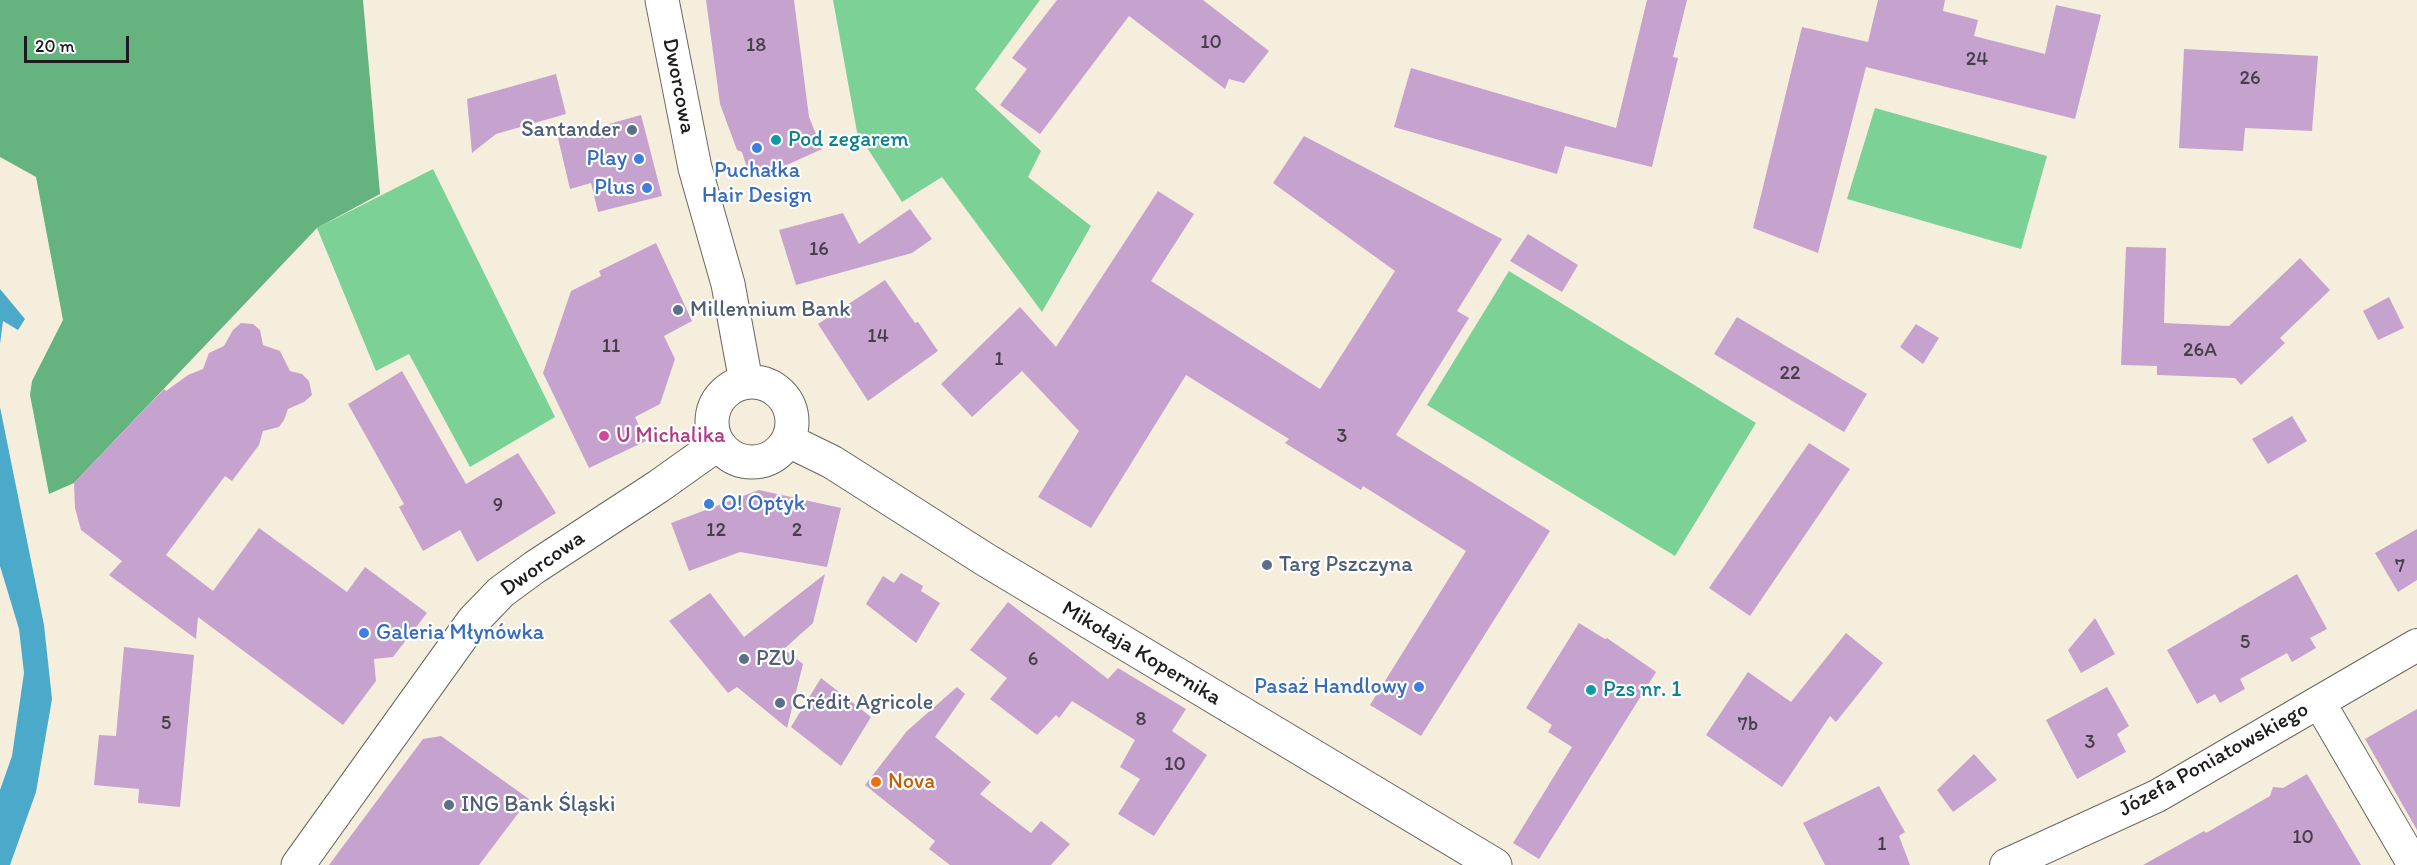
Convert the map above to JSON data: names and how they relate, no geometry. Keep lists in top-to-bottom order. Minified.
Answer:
{"streets":{"street":["Dworcowa","Mikołaja Kopernika","Józefa Poniatowskiego"]},"crossings":[["Dworcowa","Mikołaja Kopernika"]],"places":["Santander","Pod zegarem","Puchałka Hair Design","Play","Plus","Millennium Bank","U Michalika","O! Optyk","Targ Pszczyna","Galeria Młynówka","PZU","Pasaż Handlowy","Pzs nr. 1","Crédit Agricole","Nova","ING Bank Śląski"],"house_numbers":["10","18","24","26","16","14","11","26A","1","22","3","9","12","2","7","5","6","8","5","7b","3","10","10","1"],"scale_bar":"20 m"}
